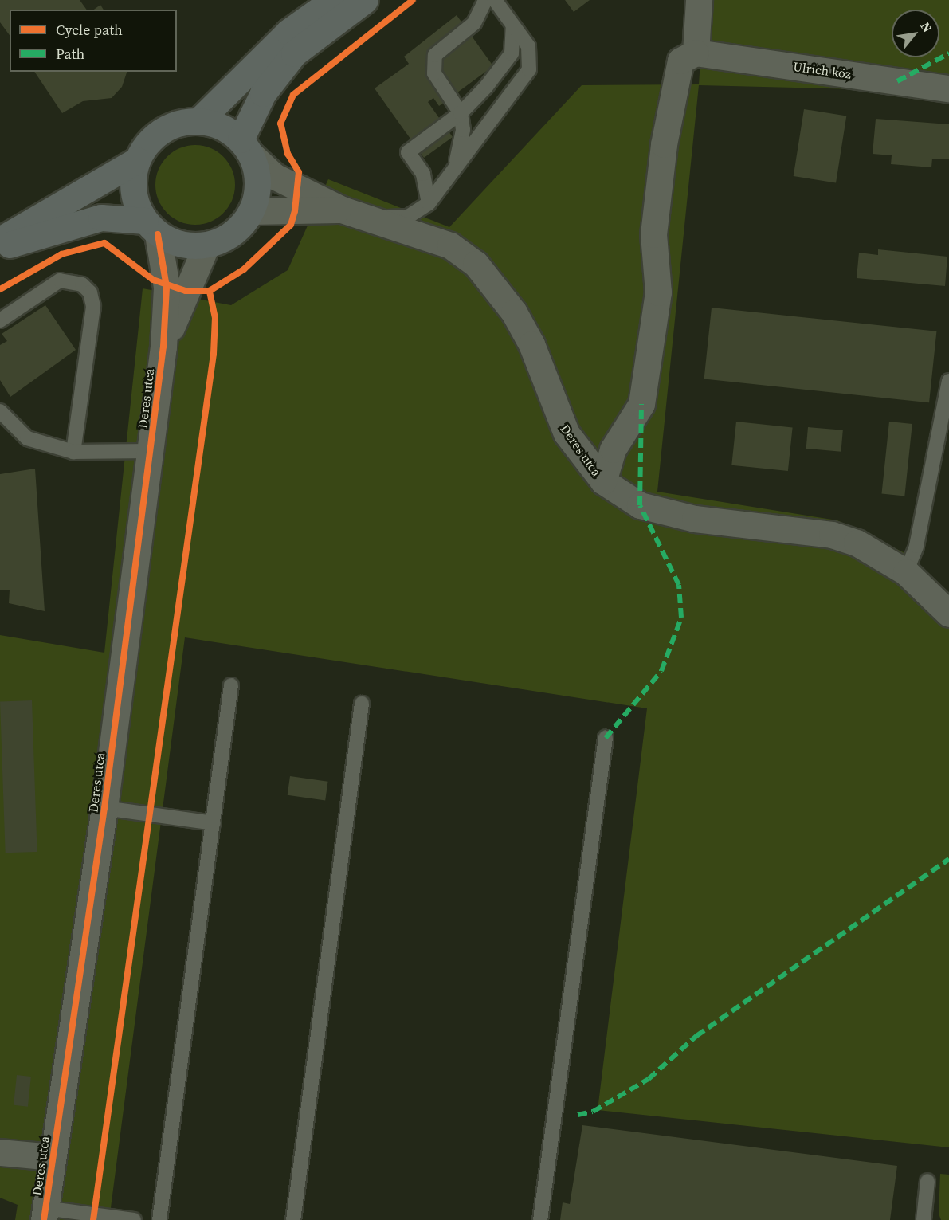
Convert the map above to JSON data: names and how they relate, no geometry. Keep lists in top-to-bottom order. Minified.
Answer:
{"streets":{"street":["Ulrich köz","Deres utca"]},"legend":["Cycle path","Path"],"north":"top right"}
